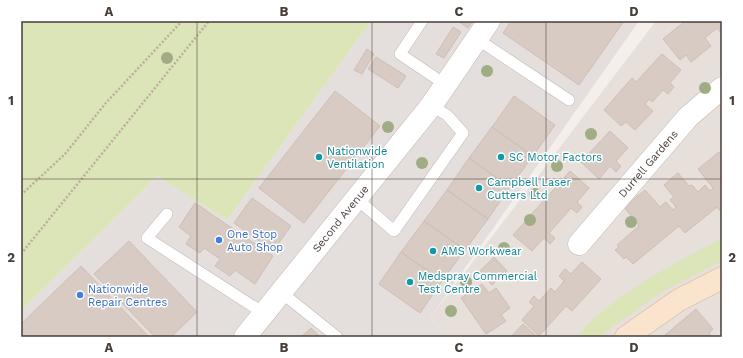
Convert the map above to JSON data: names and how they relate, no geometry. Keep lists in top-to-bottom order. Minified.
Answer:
{"streets":{"street":["Durrell Gardens","Second Avenue"]},"places":["Nationwide Ventilation","SC Motor Factors","Campbell Laser Cutters Ltd","One Stop Auto Shop","AMS Workwear","Medspray Commercial Test Centre","Nationwide Repair Centres"],"grid":{"columns":["A","B","C","D"],"rows":["1","2"]}}
